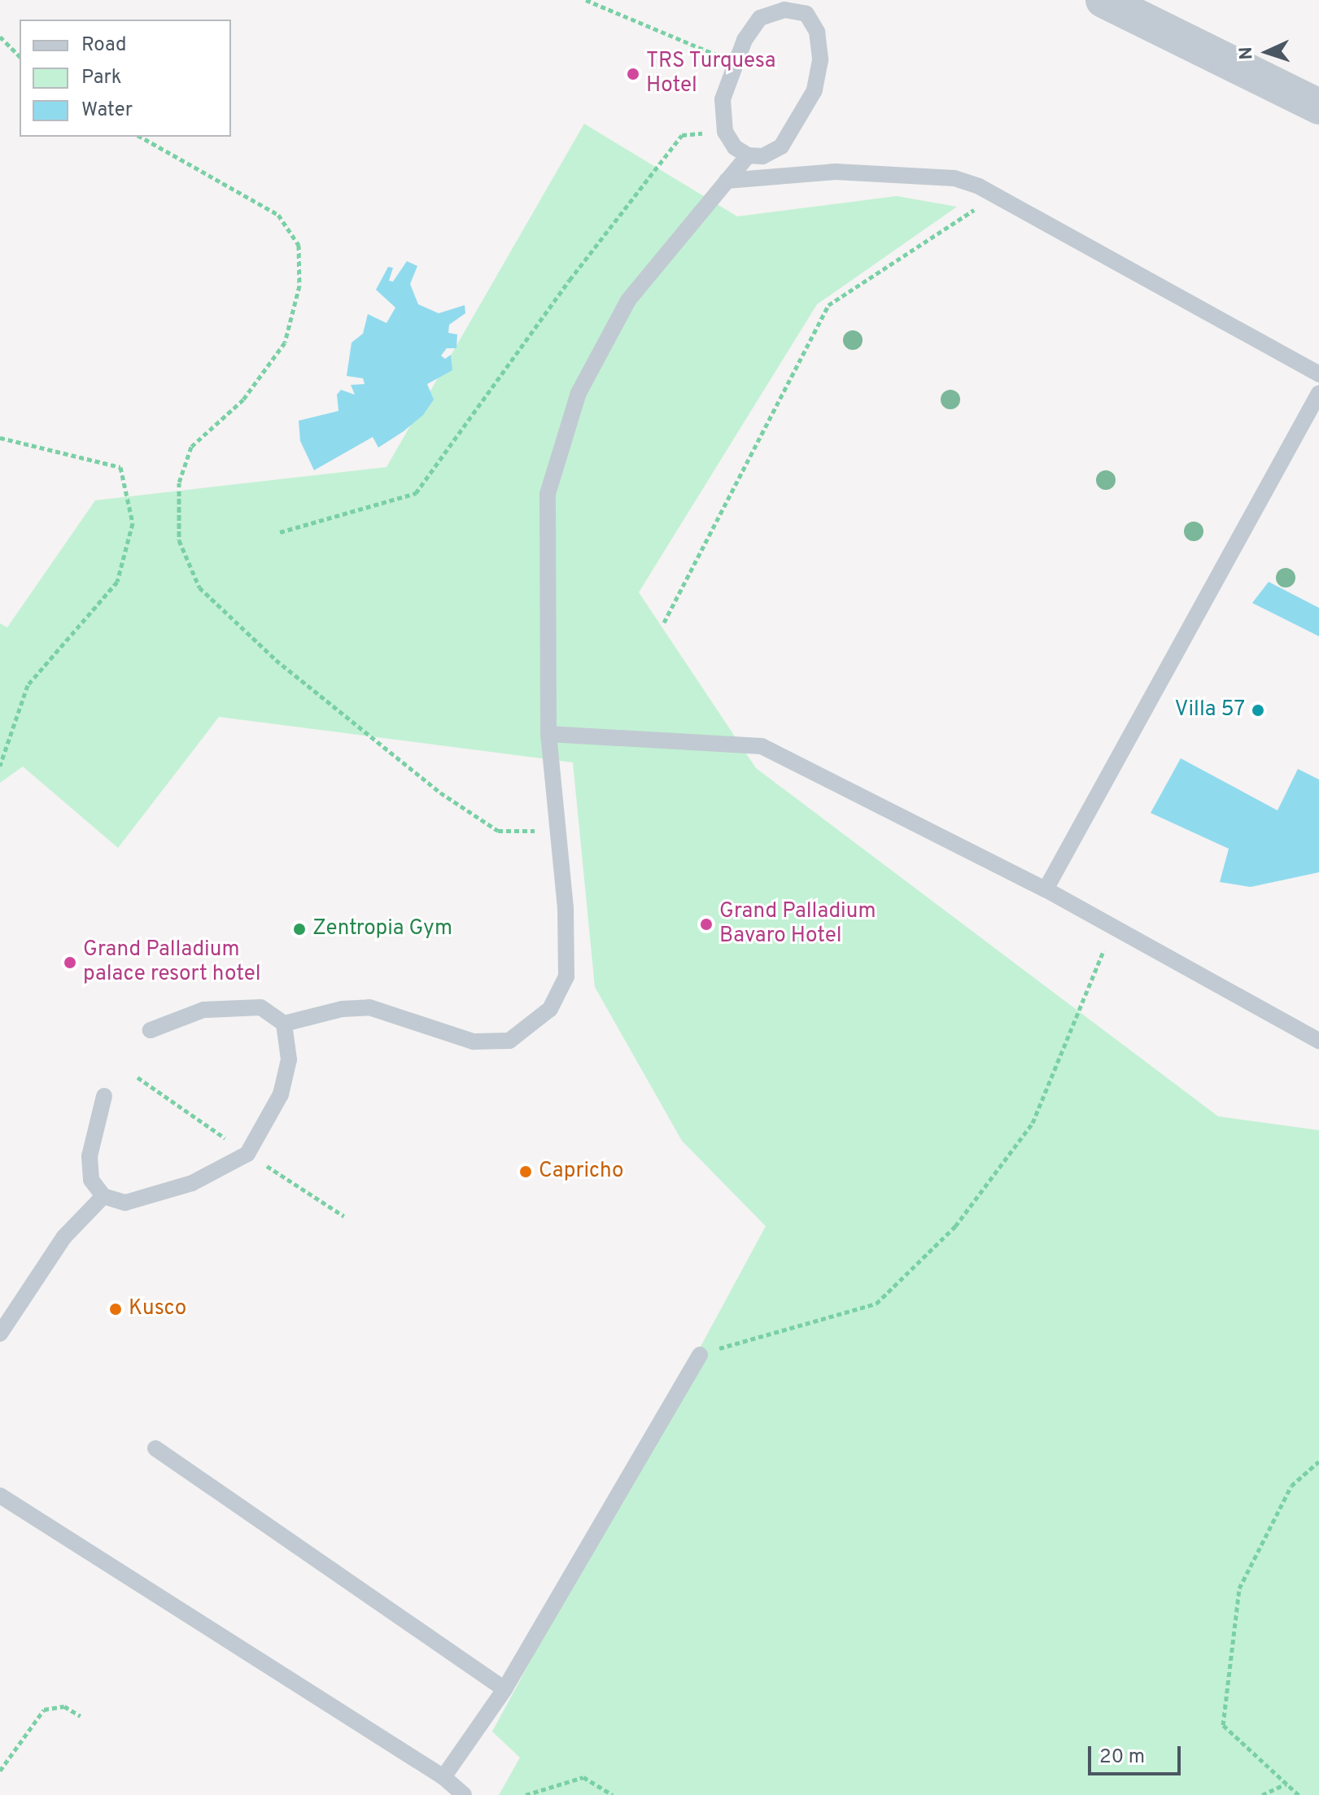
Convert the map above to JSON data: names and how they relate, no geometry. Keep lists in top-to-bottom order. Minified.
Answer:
{"places":["TRS Turquesa Hotel","Villa 57","Grand Palladium Bavaro Hotel","Zentropia Gym","Grand Palladium palace resort hotel","Capricho","Kusco"],"legend":["Road","Park","Water"],"scale_bar":"20 m","north":"left"}
